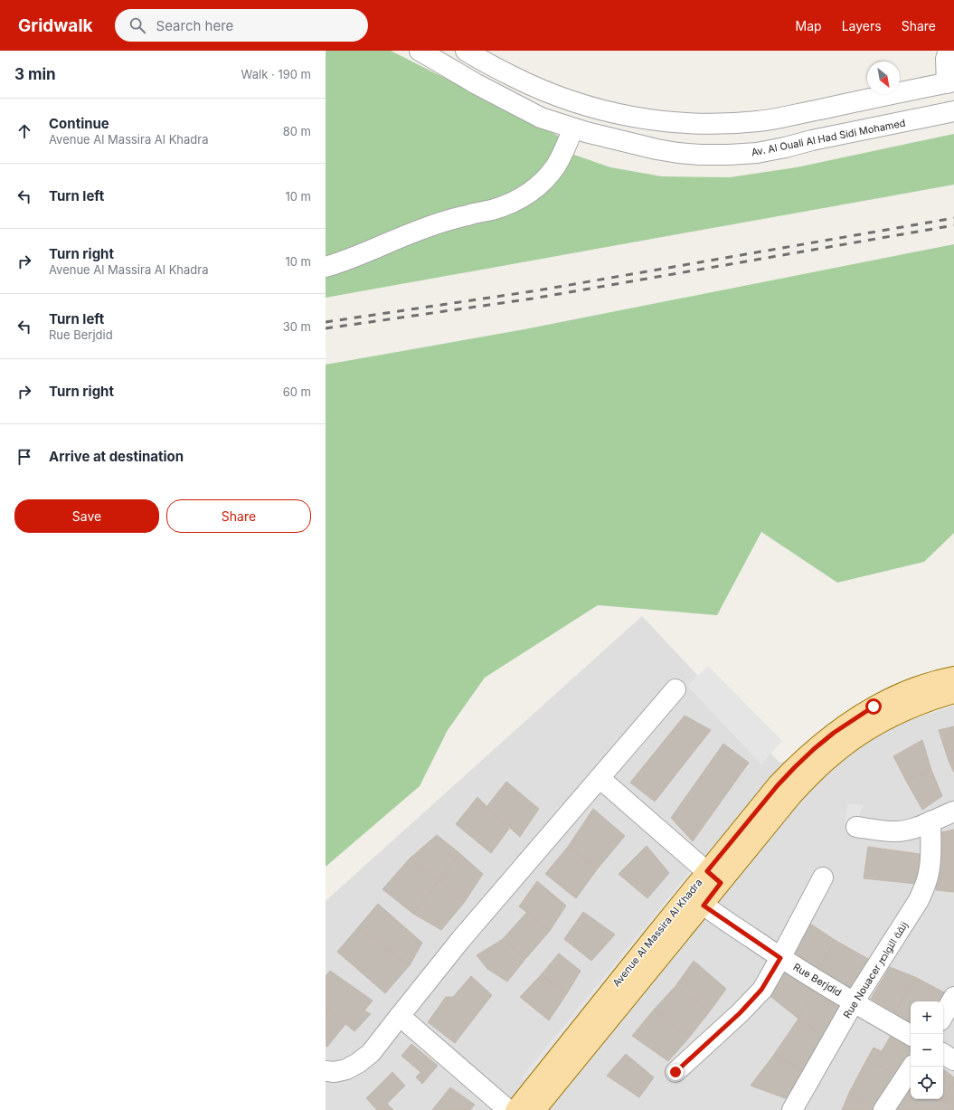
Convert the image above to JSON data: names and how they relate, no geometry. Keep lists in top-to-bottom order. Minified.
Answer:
{"streets":{"main road":["Avenue Al Massira Al Khadra"],"street":["Av. Al Ouali Al Had Sidi Mohamed","Rue Nouacer زنقة النواصر","Rue Berjdid"]},"crossings":[["Avenue Al Massira Al Khadra","Rue Berjdid"],["Rue Nouacer زنقة النواصر","Rue Berjdid"]],"north":"bottom right","page":{"header":"Gridwalk","search":"Search here","nav":["Map","Layers","Share"],"heading":["3 min","Walk · 190 m"],"list":[["Continue","Avenue Al Massira Al Khadra","80 m"],["Turn left","10 m"],["Turn right","Avenue Al Massira Al Khadra","10 m"],["Turn left","Rue Berjdid","30 m"],["Turn right","60 m"],"Arrive at destination"],"buttons":["Save","Share"],"map_buttons":["+","−"]}}
